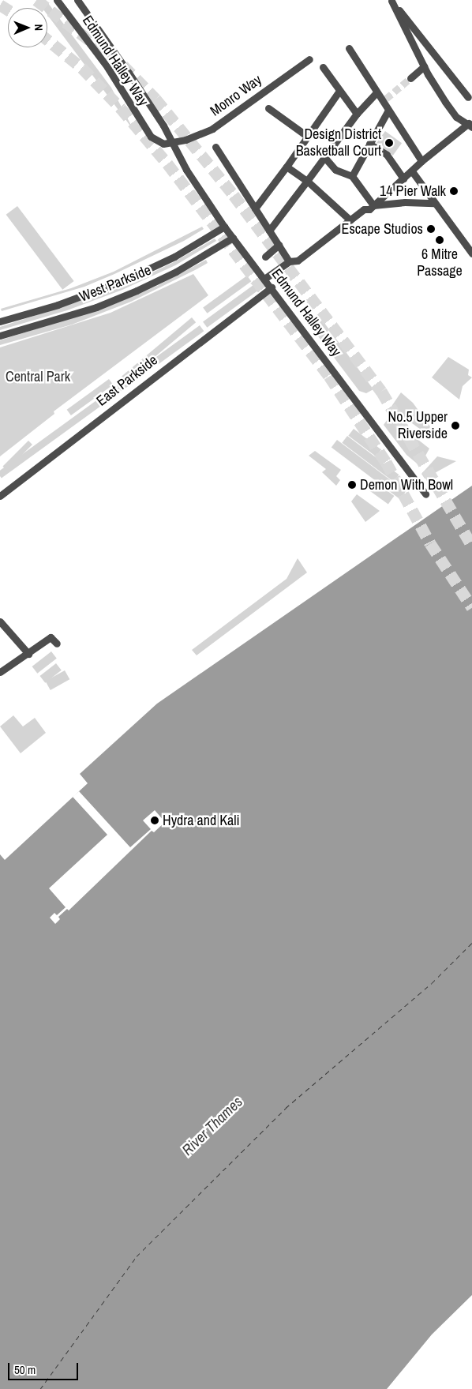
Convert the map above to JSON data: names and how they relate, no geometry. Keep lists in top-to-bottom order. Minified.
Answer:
{"streets":{"street":["Edmund Halley Way","Monro Way","West Parkside","East Parkside"]},"crossings":[["Edmund Halley Way","Monro Way"],["Edmund Halley Way","West Parkside"],["Edmund Halley Way","East Parkside"]],"water":["River Thames"],"parks":["Central Park"],"places":["Design District Basketball Court","14 Pier Walk","Escape Studios","6 Mitre Passage","No.5 Upper Riverside","Demon With Bowl","Hydra and Kali"],"scale_bar":"50 m","north":"right"}
